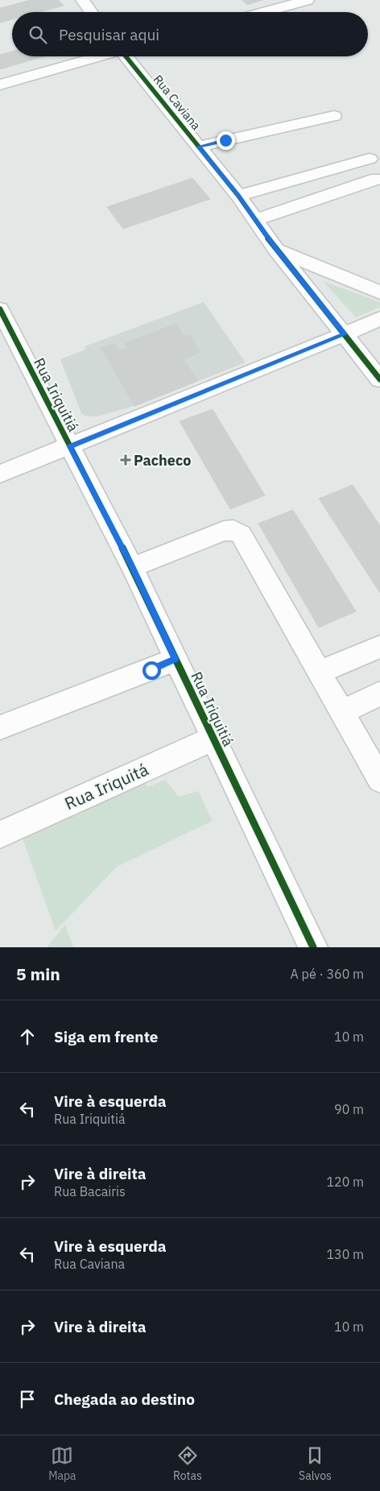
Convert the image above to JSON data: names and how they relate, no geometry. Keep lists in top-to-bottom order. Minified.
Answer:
{"streets":{"street":["Rua Caviana","Rua Iriquitiá","Rua Iriquitá"]},"crossings":[["Rua Iriquitiá","Rua Iriquitá"]],"places":{"health":["Pacheco"]},"page":{"search":"Pesquisar aqui","heading":["5 min","A pé · 360 m"],"list":[["Siga em frente","10 m"],["Vire à esquerda","Rua Iriquitiá","90 m"],["Vire à direita","Rua Bacairis","120 m"],["Vire à esquerda","Rua Caviana","130 m"],["Vire à direita","10 m"],"Chegada ao destino"],"nav":["Mapa","Rotas","Salvos"]}}
